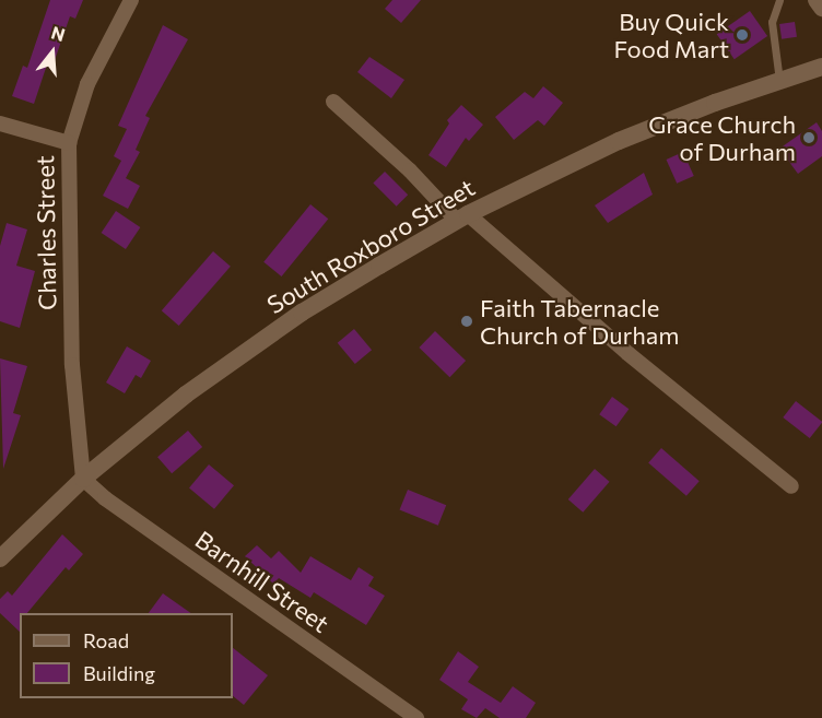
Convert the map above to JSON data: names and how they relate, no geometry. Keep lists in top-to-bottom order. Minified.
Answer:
{"streets":{"street":["Charles Street","South Roxboro Street","Barnhill Street"]},"crossings":[["Charles Street","South Roxboro Street"],["Charles Street","Barnhill Street"],["South Roxboro Street","Barnhill Street"]],"places":["Buy Quick Food Mart","Grace Church of Durham","Faith Tabernacle Church of Durham"],"legend":["Road","Building"],"north":"top"}
